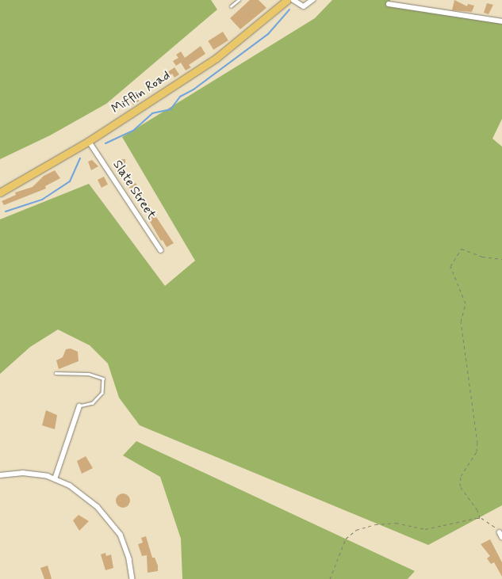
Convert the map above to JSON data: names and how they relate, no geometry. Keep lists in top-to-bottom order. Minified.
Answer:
{"streets":{"main road":["Mifflin Road"],"street":["Slate Street"]},"crossings":[["Mifflin Road","Slate Street"]]}
